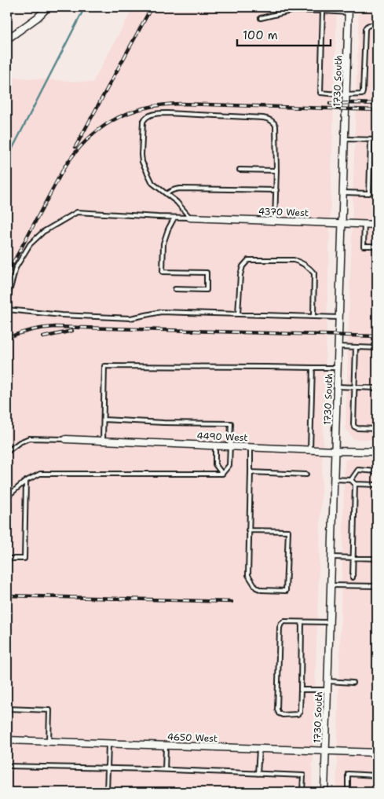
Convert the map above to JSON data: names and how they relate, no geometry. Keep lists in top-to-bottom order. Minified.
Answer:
{"streets":{"street":["1730 South","4370 West","4490 West","4650 West"]},"crossings":[["1730 South","4370 West"],["1730 South","4490 West"],["1730 South","4650 West"]],"scale_bar":"100 m"}
